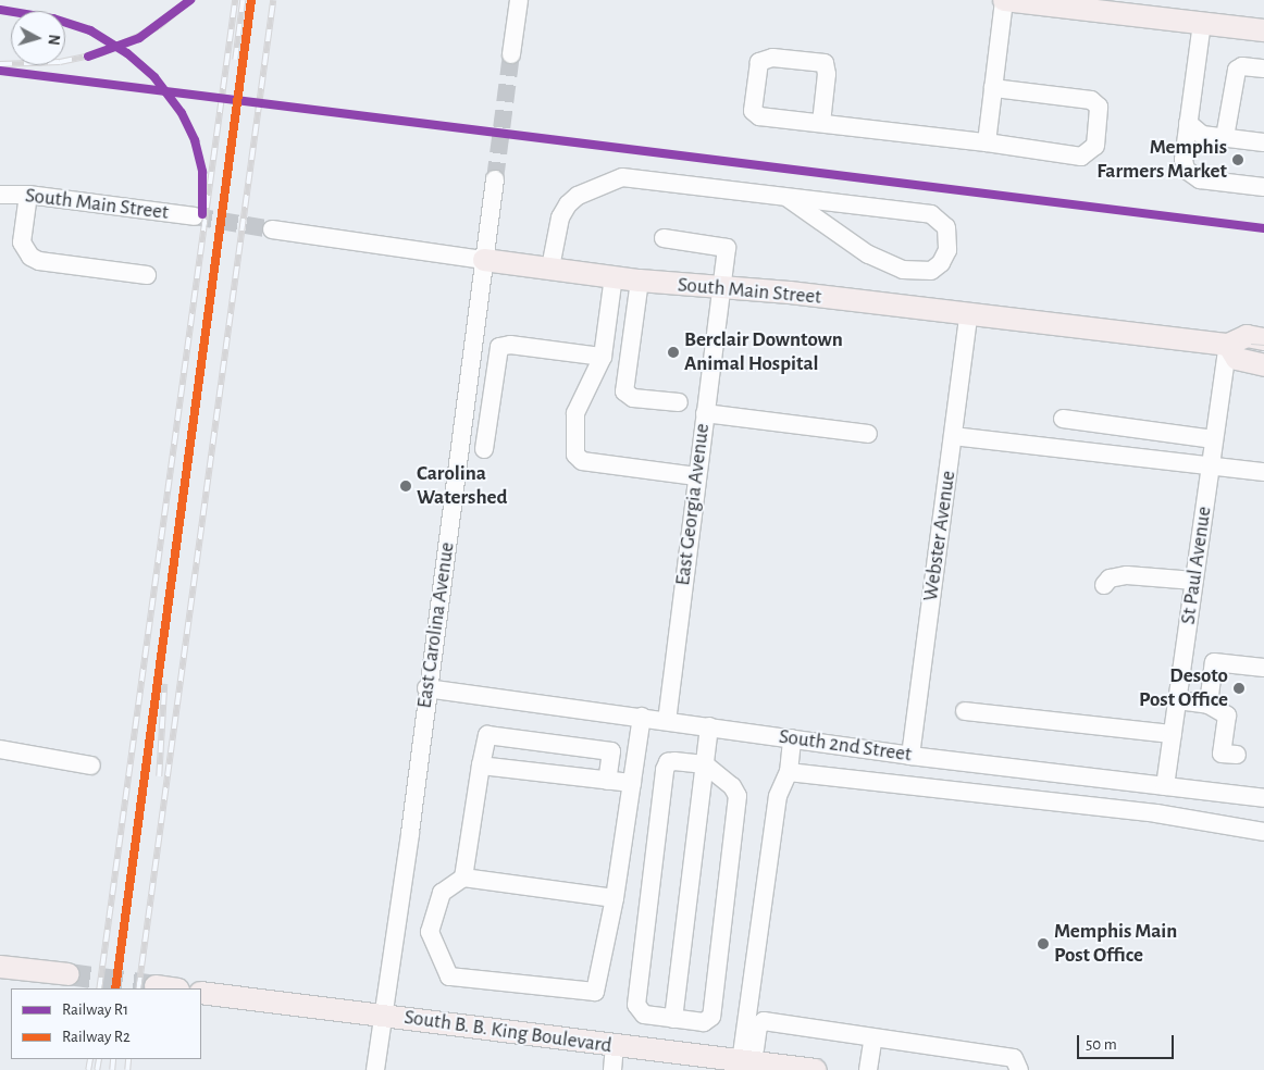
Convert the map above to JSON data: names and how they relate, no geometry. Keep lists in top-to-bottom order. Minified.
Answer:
{"streets":{"main road":["South Main Street","South B. B. King Boulevard"],"street":["East Georgia Avenue","Webster Avenue","St Paul Avenue","East Carolina Avenue","South 2nd Street"]},"crossings":[["South Main Street","East Georgia Avenue"],["South Main Street","Webster Avenue"],["South Main Street","St Paul Avenue"],["South Main Street","East Carolina Avenue"],["East Georgia Avenue","South 2nd Street"],["Webster Avenue","South 2nd Street"],["St Paul Avenue","South 2nd Street"],["East Carolina Avenue","South 2nd Street"],["East Carolina Avenue","South B. B. King Boulevard"]],"places":["Memphis Farmers Market","Berclair Downtown Animal Hospital","Carolina Watershed","Desoto Post Office","Memphis Main Post Office"],"lines":["rail line R1","rail line R2"],"legend":["Railway R1","Railway R2"],"scale_bar":"50 m","north":"right"}
